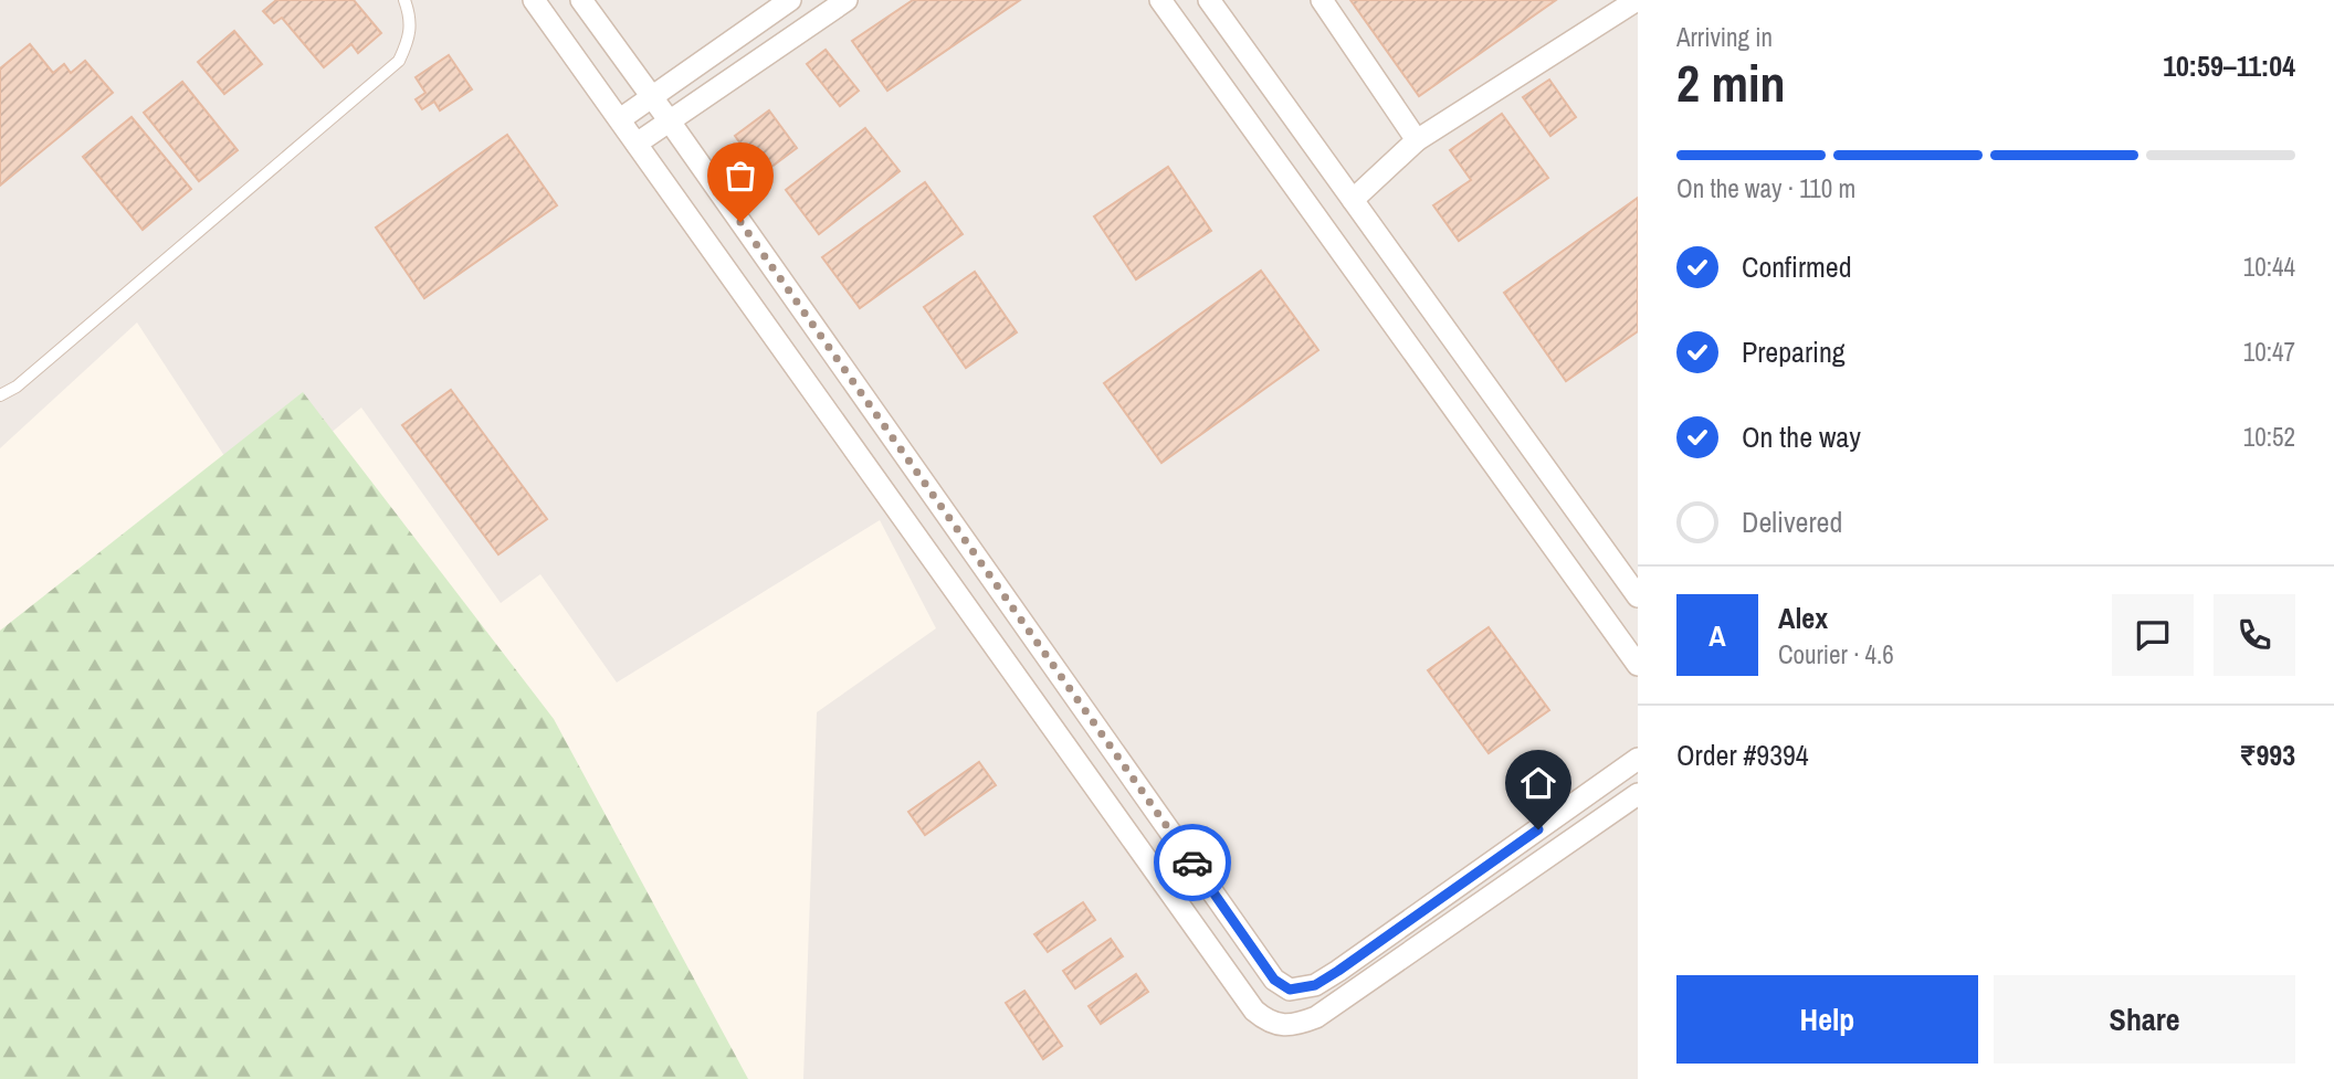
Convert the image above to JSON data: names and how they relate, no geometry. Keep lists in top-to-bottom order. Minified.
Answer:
{"page":{"heading":["2 min","Arriving in","10:59–11:04"],"panel":["Alex","Courier · 4.6","Order #9394","₹993"],"bar":"On the way · 110 m","list":[["Confirmed","10:44"],["Preparing","10:47"],["On the way","10:52"],"Delivered"],"round":"A","buttons":["Help","Share"]}}
